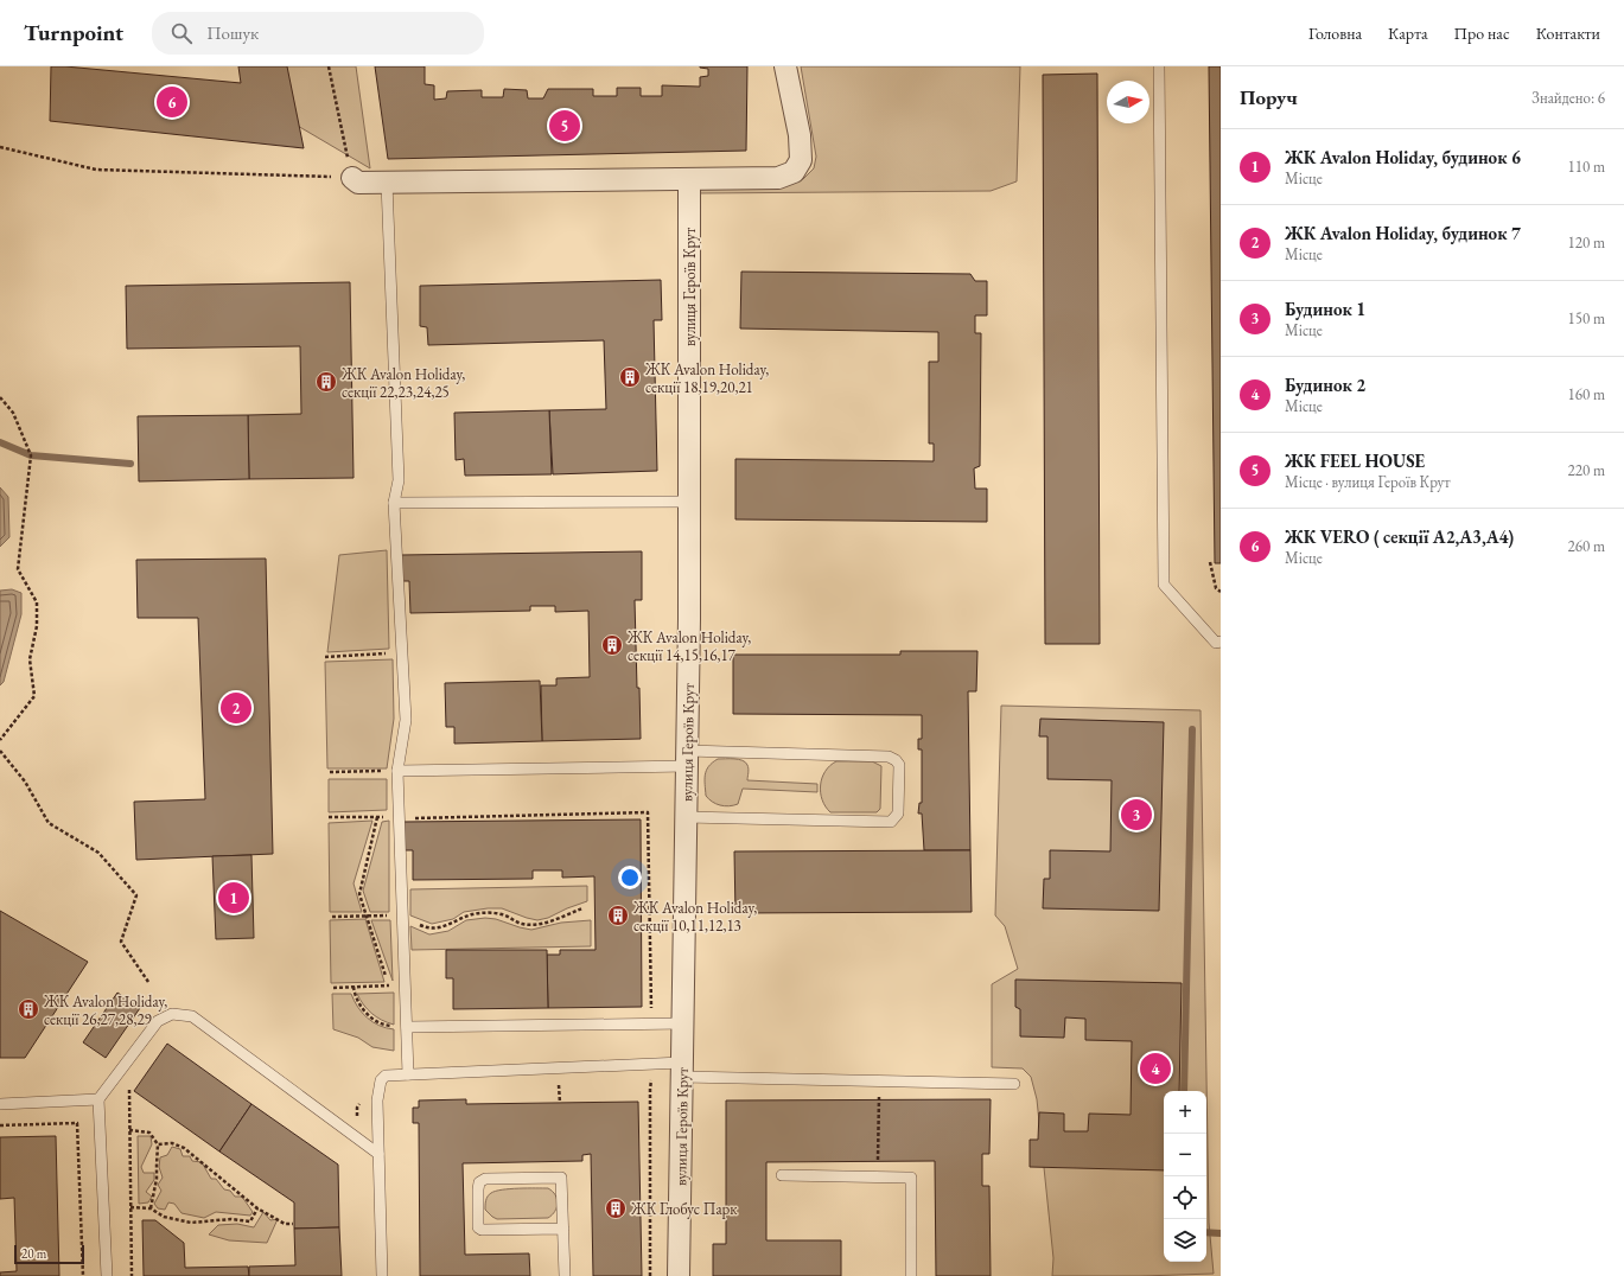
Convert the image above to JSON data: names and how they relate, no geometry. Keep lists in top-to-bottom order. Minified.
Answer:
{"streets":{"street":["вулиця Героїв Крут"]},"places":{"building":["ЖК Avalon Holiday, секції 18,19,20,21","ЖК Avalon Holiday, секції 22,23,24,25","ЖК Avalon Holiday, секції 14,15,16,17","ЖК Avalon Holiday, секції 10,11,12,13","ЖК Avalon Holiday, секції 26,27,28,29","ЖК Глобус Парк"]},"scale_bar":"20 m","north":"right","page":{"header":"Turnpoint","search":"Пошук","nav":["Головна","Карта","Про нас","Контакти"],"heading":["Поруч","Знайдено: 6"],"pins":["6","5","2","3","1","4"],"list":[{"mark":"1","name":"ЖК Avalon Holiday, будинок 6","note":"Місце","value":"110 m"},{"mark":"2","name":"ЖК Avalon Holiday, будинок 7","note":"Місце","value":"120 m"},{"mark":"3","name":"Будинок 1","note":"Місце","value":"150 m"},{"mark":"4","name":"Будинок 2","note":"Місце","value":"160 m"},{"mark":"5","name":"ЖК FEEL HOUSE","note":"Місце · вулиця Героїв Крут","value":"220 m"},{"mark":"6","name":"ЖК VERO ( секції А2,А3,А4)","note":"Місце","value":"260 m"}],"map_buttons":["+","−"],"scale":"20 m"}}
